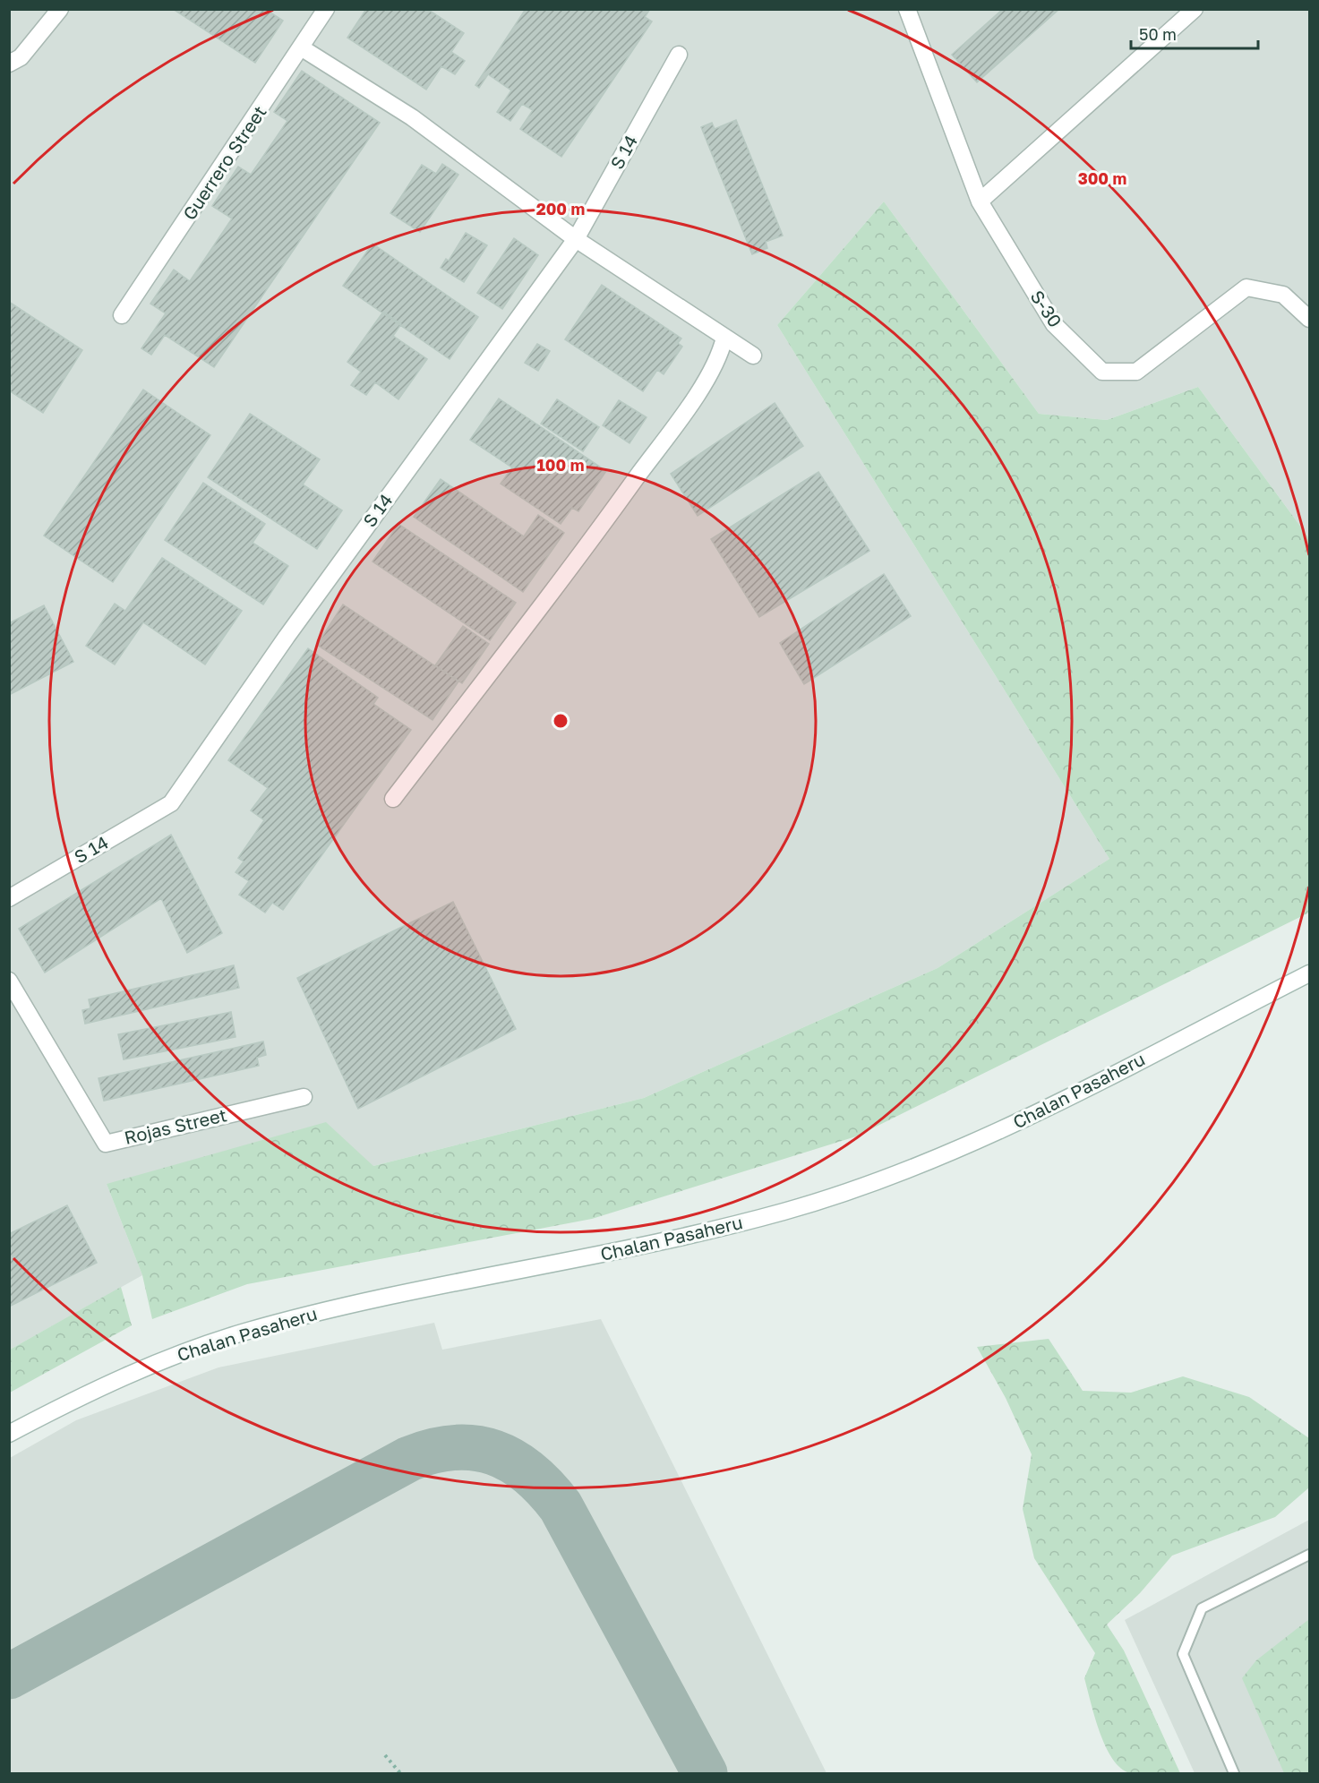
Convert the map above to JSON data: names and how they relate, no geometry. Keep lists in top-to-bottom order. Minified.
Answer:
{"streets":{"street":["S 14","Guerrero Street","S-30","Chalan Pasaheru","Rojas Street"]},"scale_bar":"50 m","rings":["300 m","200 m","100 m"]}
